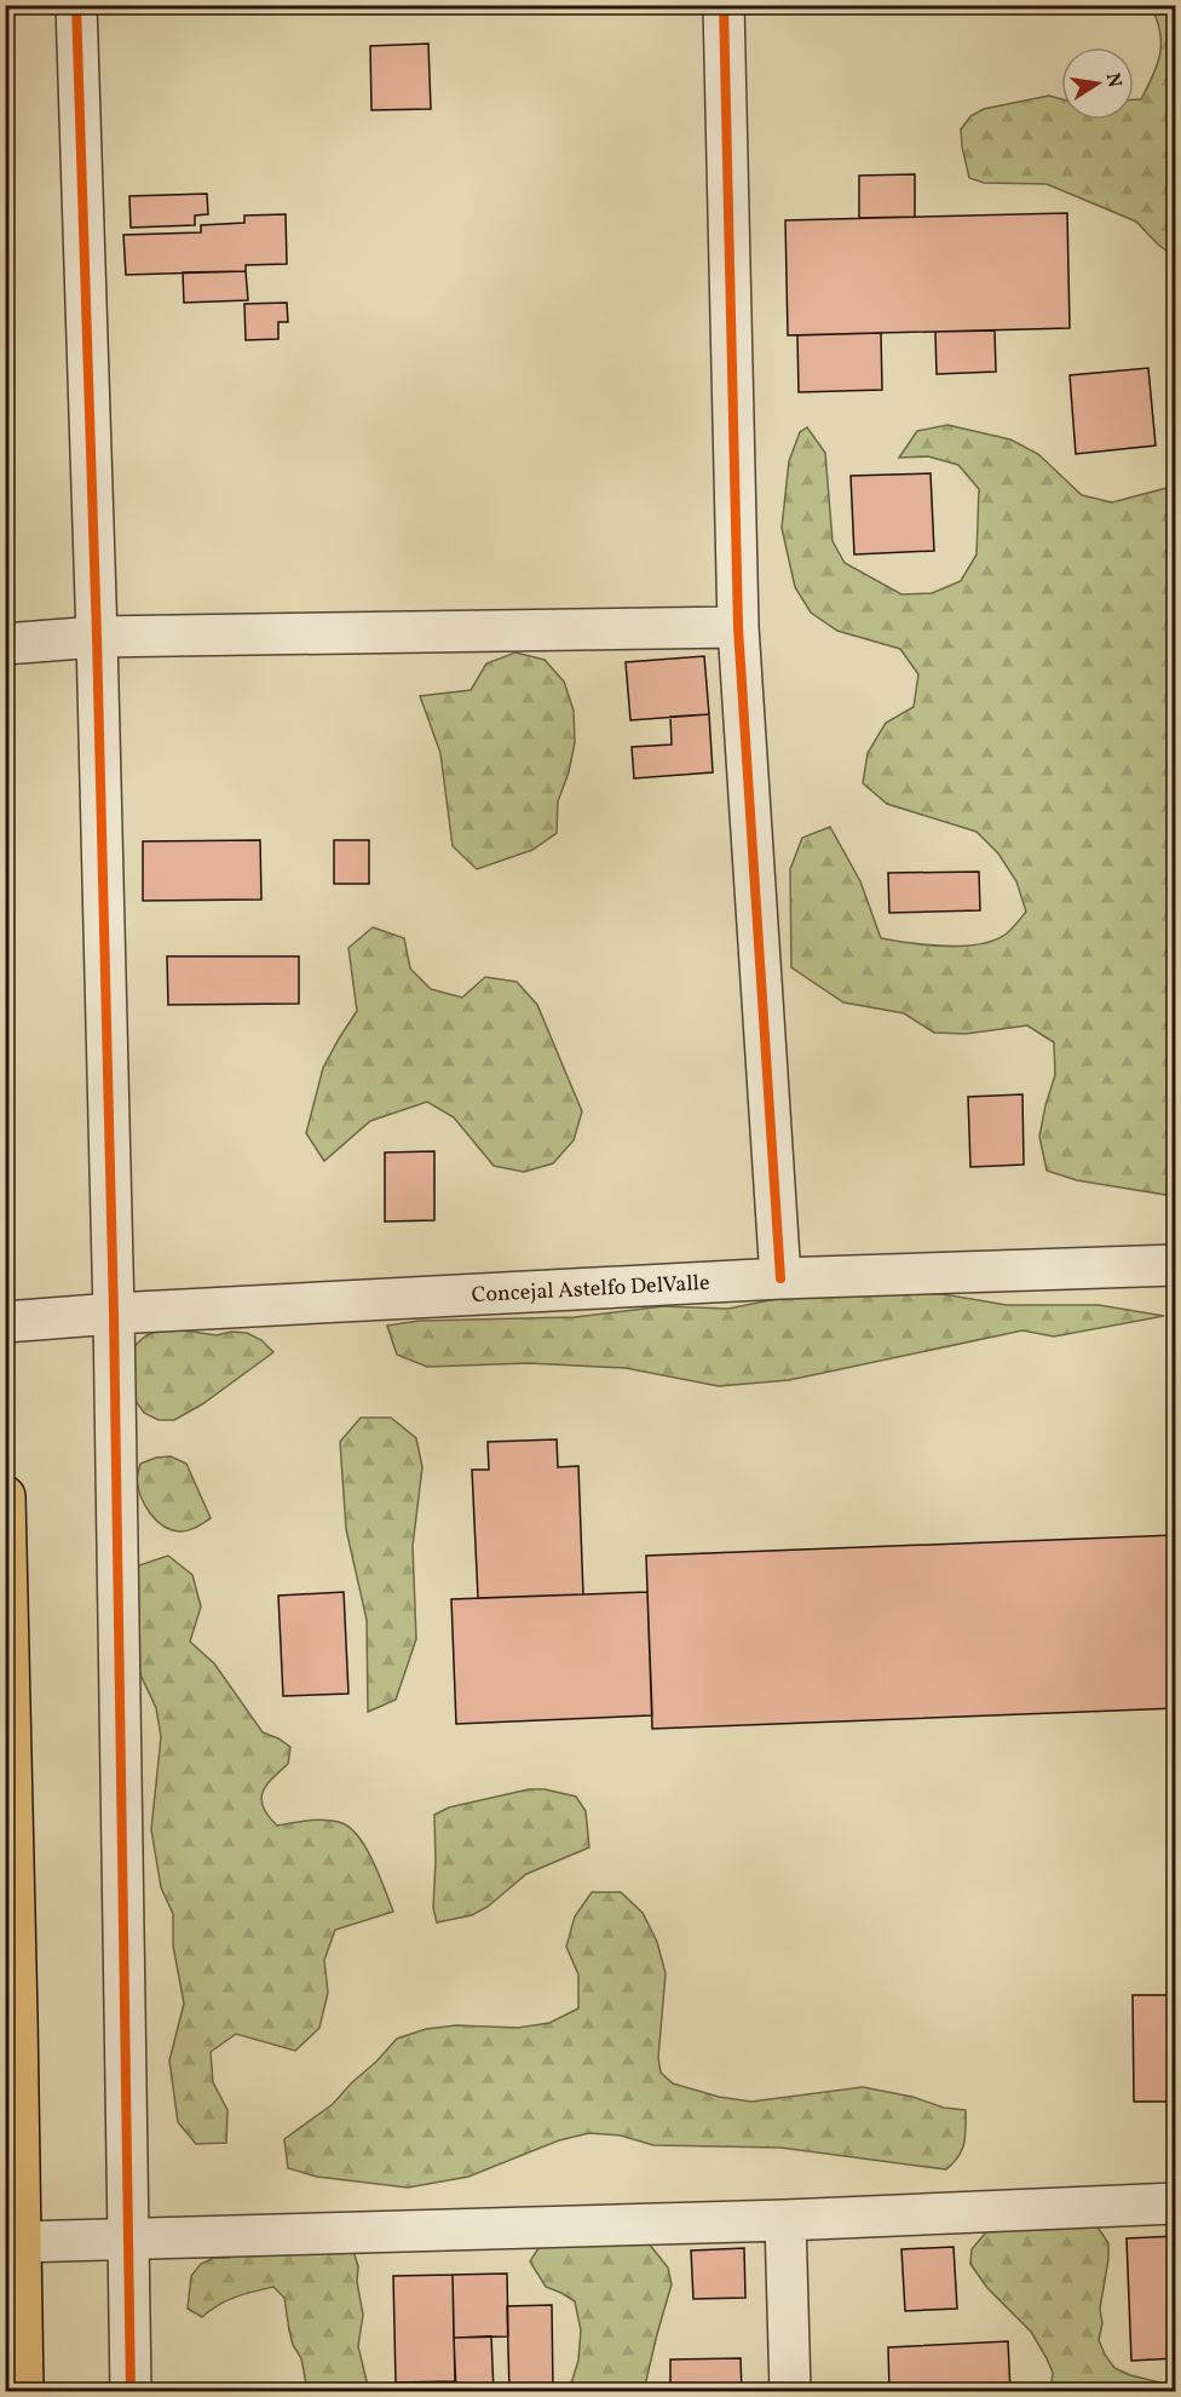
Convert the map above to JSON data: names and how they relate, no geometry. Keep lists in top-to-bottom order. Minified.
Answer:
{"streets":{"street":["Concejal Astelfo DelValle"]},"north":"right"}
